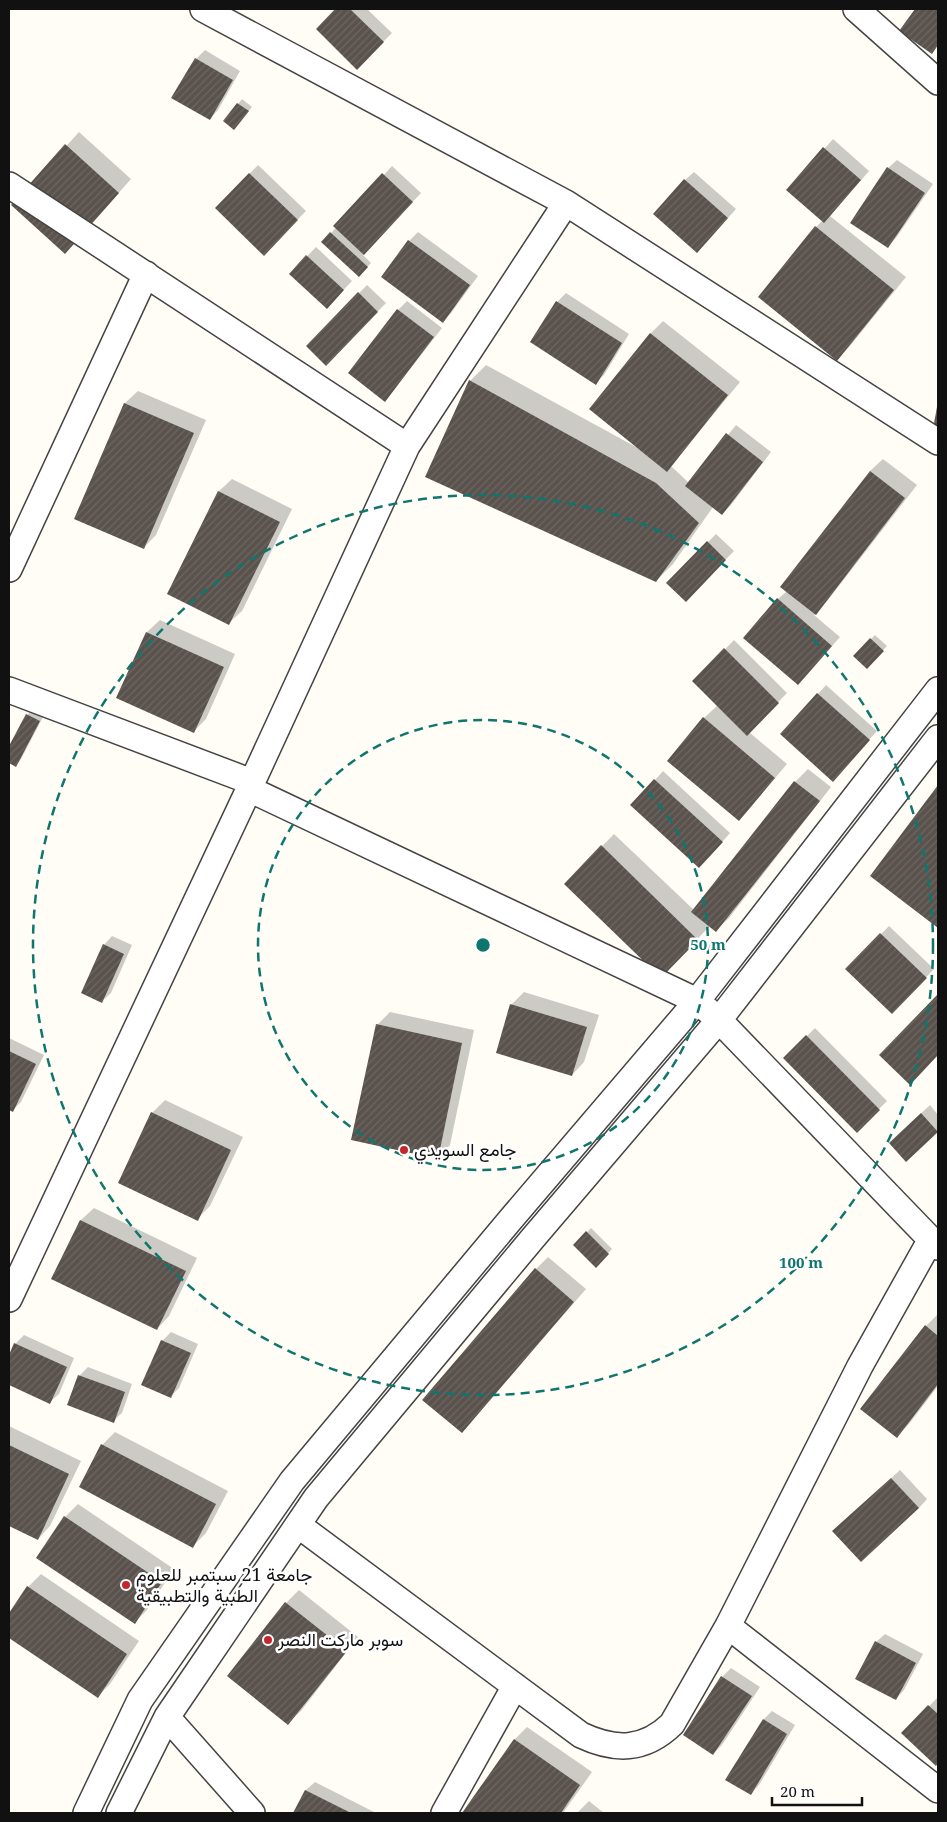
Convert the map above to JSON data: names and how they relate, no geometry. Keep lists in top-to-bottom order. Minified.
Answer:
{"places":["جامع السويدي","جامعة 21 سبتمبر للعلوم الطبية والتطبيقية","سوبر ماركت النصر"],"scale_bar":"20 m","rings":["50 m","100 m"]}
